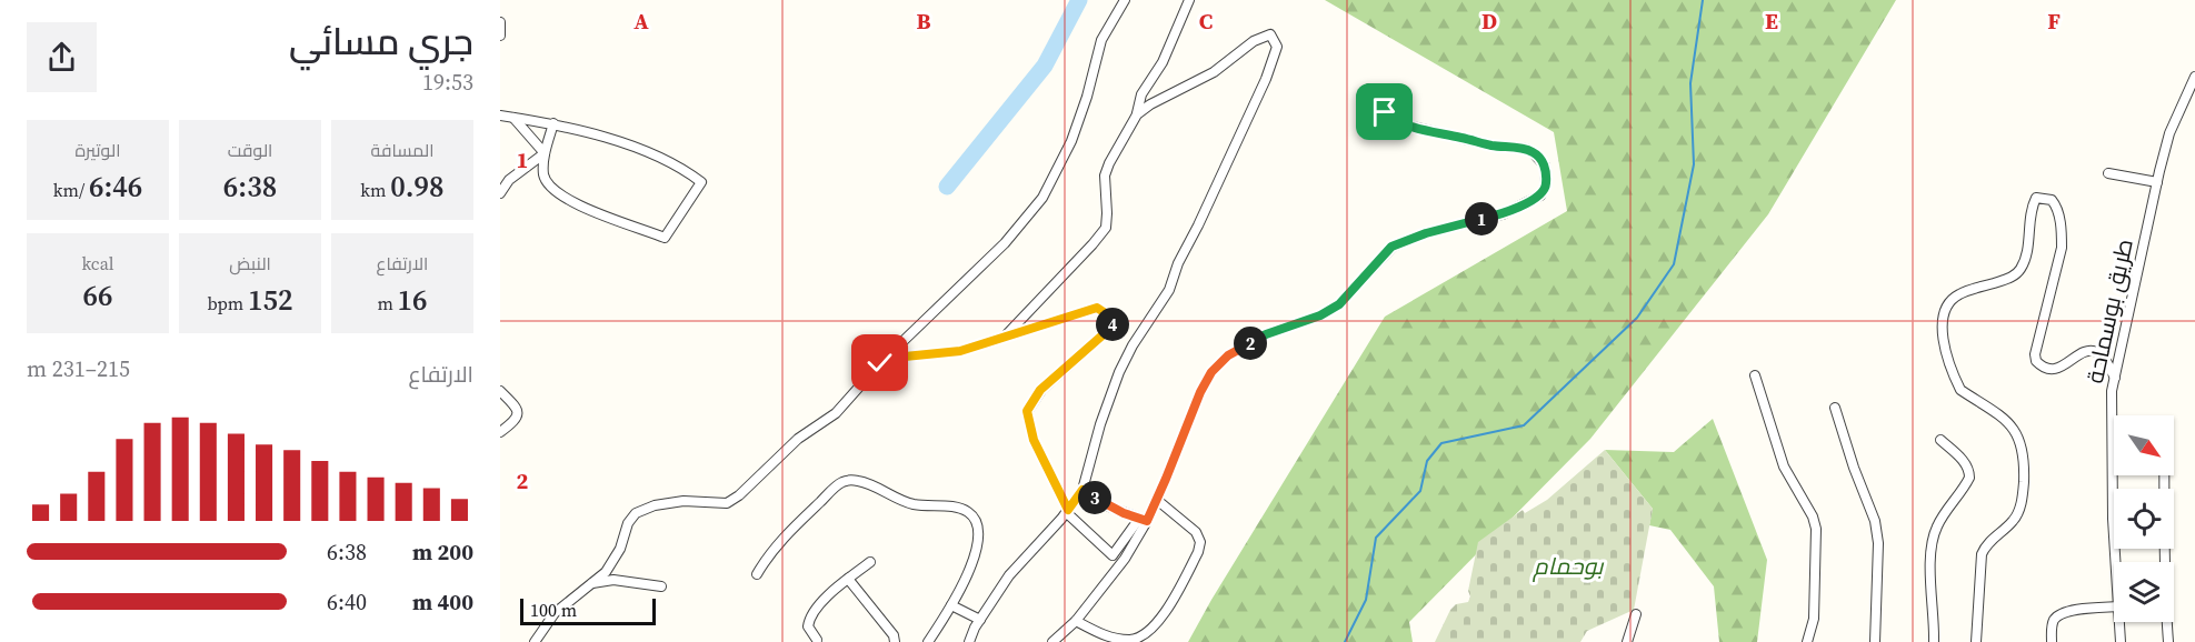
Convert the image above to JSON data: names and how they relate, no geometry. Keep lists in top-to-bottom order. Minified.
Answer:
{"streets":{"street":["طريق بوسماحة"]},"parks":["بوحمام"],"scale_bar":"100 m","north":"bottom right","page":{"heading":["جري مسائي","19:53"],"stats":[["المسافة","0.98 km"],["الوقت","6:38"],["الوتيرة","6:46 /km"],["الارتفاع","16 m"],["النبض","152 bpm"],["kcal","66"]],"pins":["1","4","2","3"],"chart":["الارتفاع","215–231 m"],"list":[{"name":"200 m","note":"6:38"},{"name":"400 m","note":"6:40"}],"scale":"100 m"},"grid":{"columns":["A","B","C","D","E","F"],"rows":["1","2"]}}
